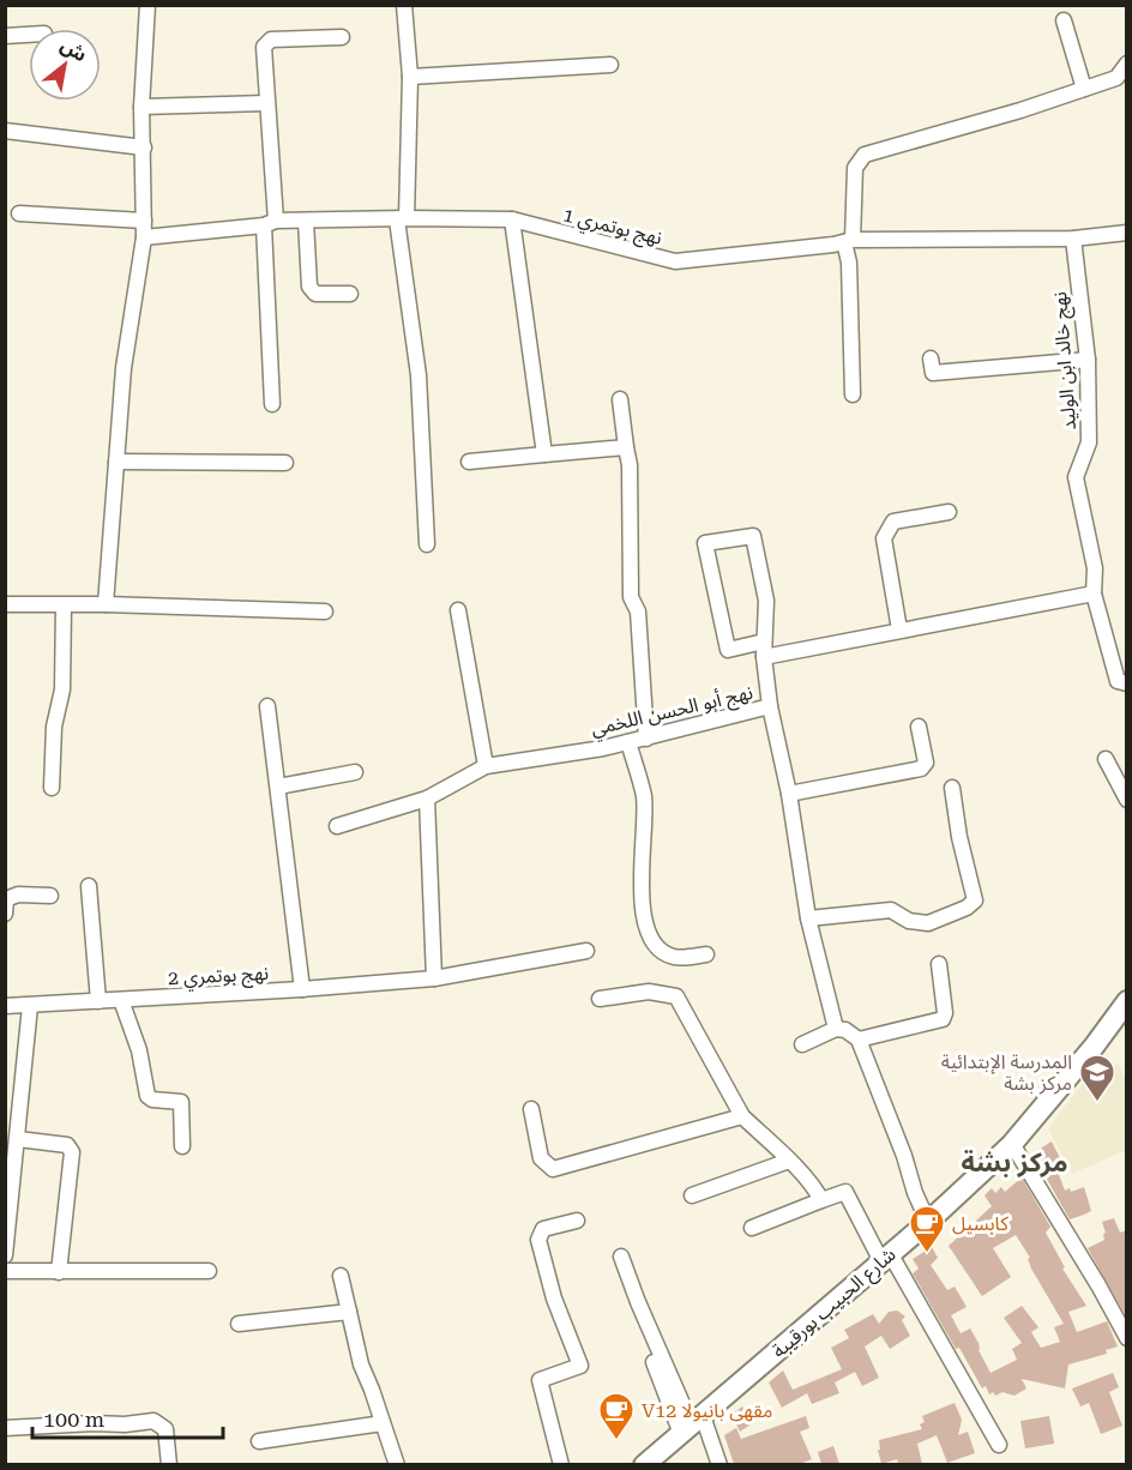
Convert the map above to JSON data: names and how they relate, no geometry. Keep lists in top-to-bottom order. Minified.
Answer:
{"streets":{"main road":["شارع الحبيب بورقيبة"],"street":["نهج بوتمري 1","نهج خالد ابن الوليد","نهج أبو الحسن اللخمي","نهج بوتمري 2"]},"crossings":[["نهج بوتمري 1","نهج خالد ابن الوليد"],["نهج خالد ابن الوليد","نهج أبو الحسن اللخمي"]],"districts":["مركز بشة"],"places":{"school or university":["المدرسة الإبتدائية مركز بشة"],"cafe":["كابسيل","V12 مقهى بانيولا"]},"scale_bar":"100 m","north":"top right"}
